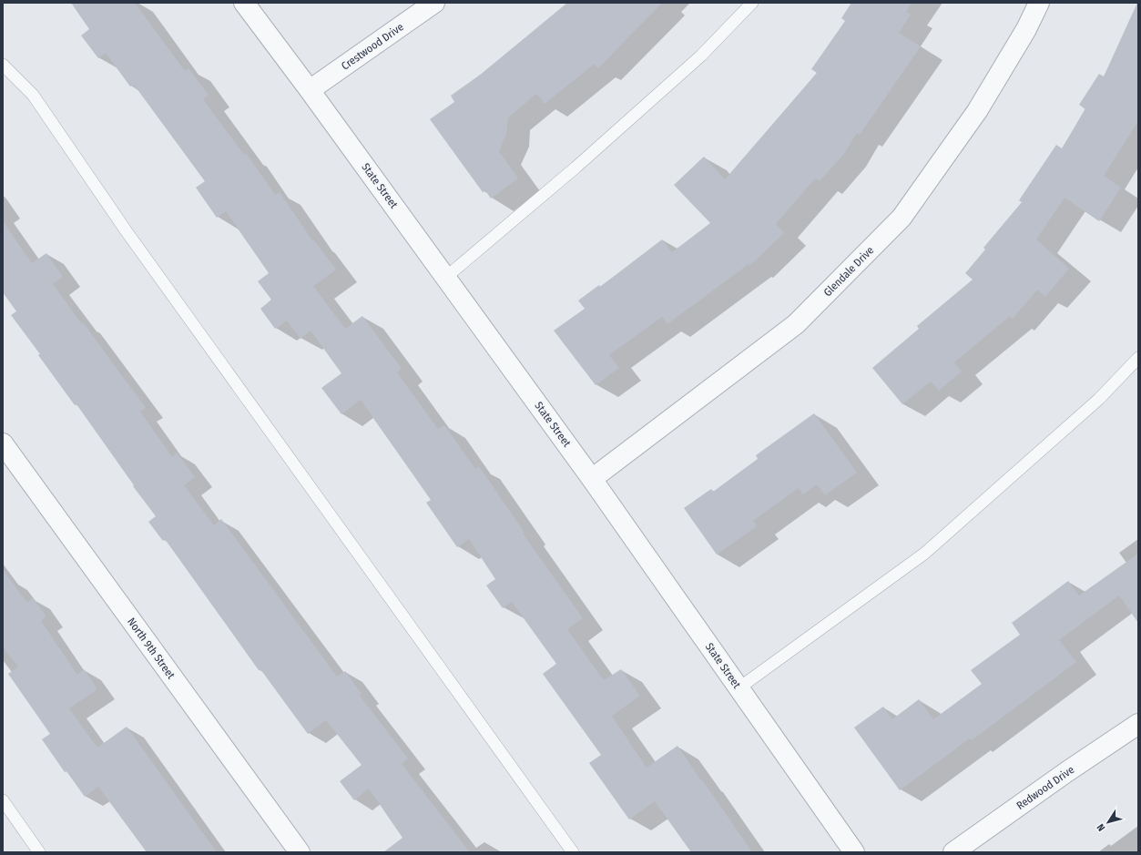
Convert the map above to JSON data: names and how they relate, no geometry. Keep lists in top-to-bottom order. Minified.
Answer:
{"streets":{"street":["Crestwood Drive","State Street","Glendale Drive","North 9th Street","Redwood Drive"]},"crossings":[["Crestwood Drive","State Street"],["State Street","Glendale Drive"]],"north":"bottom left"}
